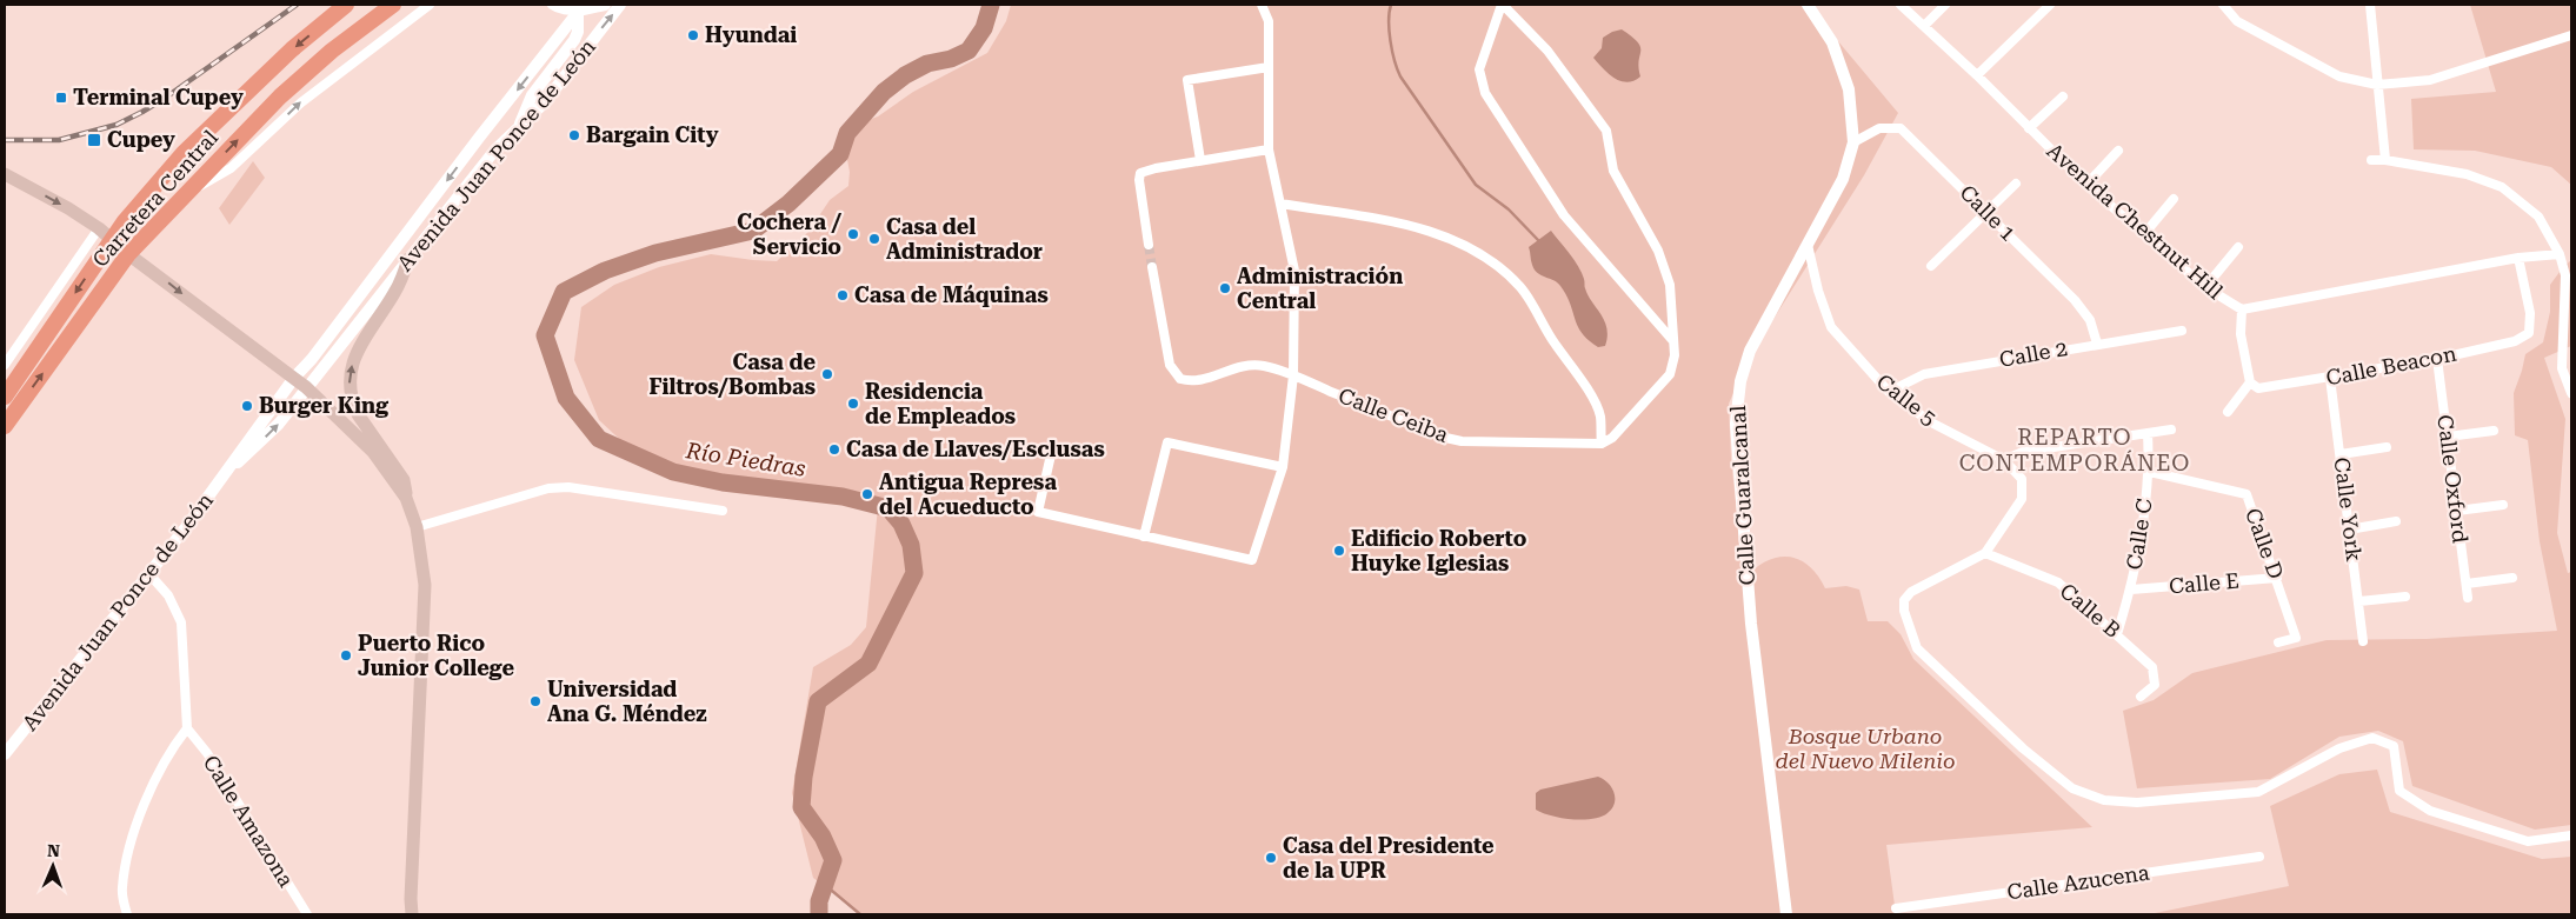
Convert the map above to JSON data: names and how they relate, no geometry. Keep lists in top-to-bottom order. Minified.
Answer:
{"streets":{"highway":["Carretera Central"],"street":["Avenida Juan Ponce de León","Calle 1","Avenida Chestnut Hill","Calle 2","Calle Beacon","Calle 5","Calle Ceiba","Calle Oxford","Calle Guaralcanal","Calle York","Calle C","Calle D","Calle E","Calle B","Calle Amazona","Calle Azucena"]},"crossings":[["Calle 1","Calle 2"],["Calle 1","Calle Guaralcanal"],["Avenida Chestnut Hill","Calle Beacon"],["Calle 2","Calle 5"],["Calle Beacon","Calle Oxford"],["Calle Beacon","Calle York"],["Calle 5","Calle Guaralcanal"],["Calle 5","Calle B"],["Calle C","Calle D"],["Calle C","Calle E"],["Calle C","Calle B"],["Calle D","Calle E"]],"districts":["REPARTO CONTEMPORÁNEO"],"water":["Río Piedras"],"parks":["Bosque Urbano del Nuevo Milenio"],"places":{"other":["Hyundai","Bargain City","Cochera / Servicio","Casa del Administrador","Administración Central","Casa de Máquinas","Casa de Filtros/Bombas","Residencia de Empleados","Burger King","Casa de Llaves/Esclusas","Antigua Represa del Acueducto","Edificio Roberto Huyke Iglesias","Puerto Rico Junior College","Universidad Ana G. Méndez","Casa del Presidente de la UPR"],"transit":["Terminal Cupey","Cupey"]},"north":"top"}
